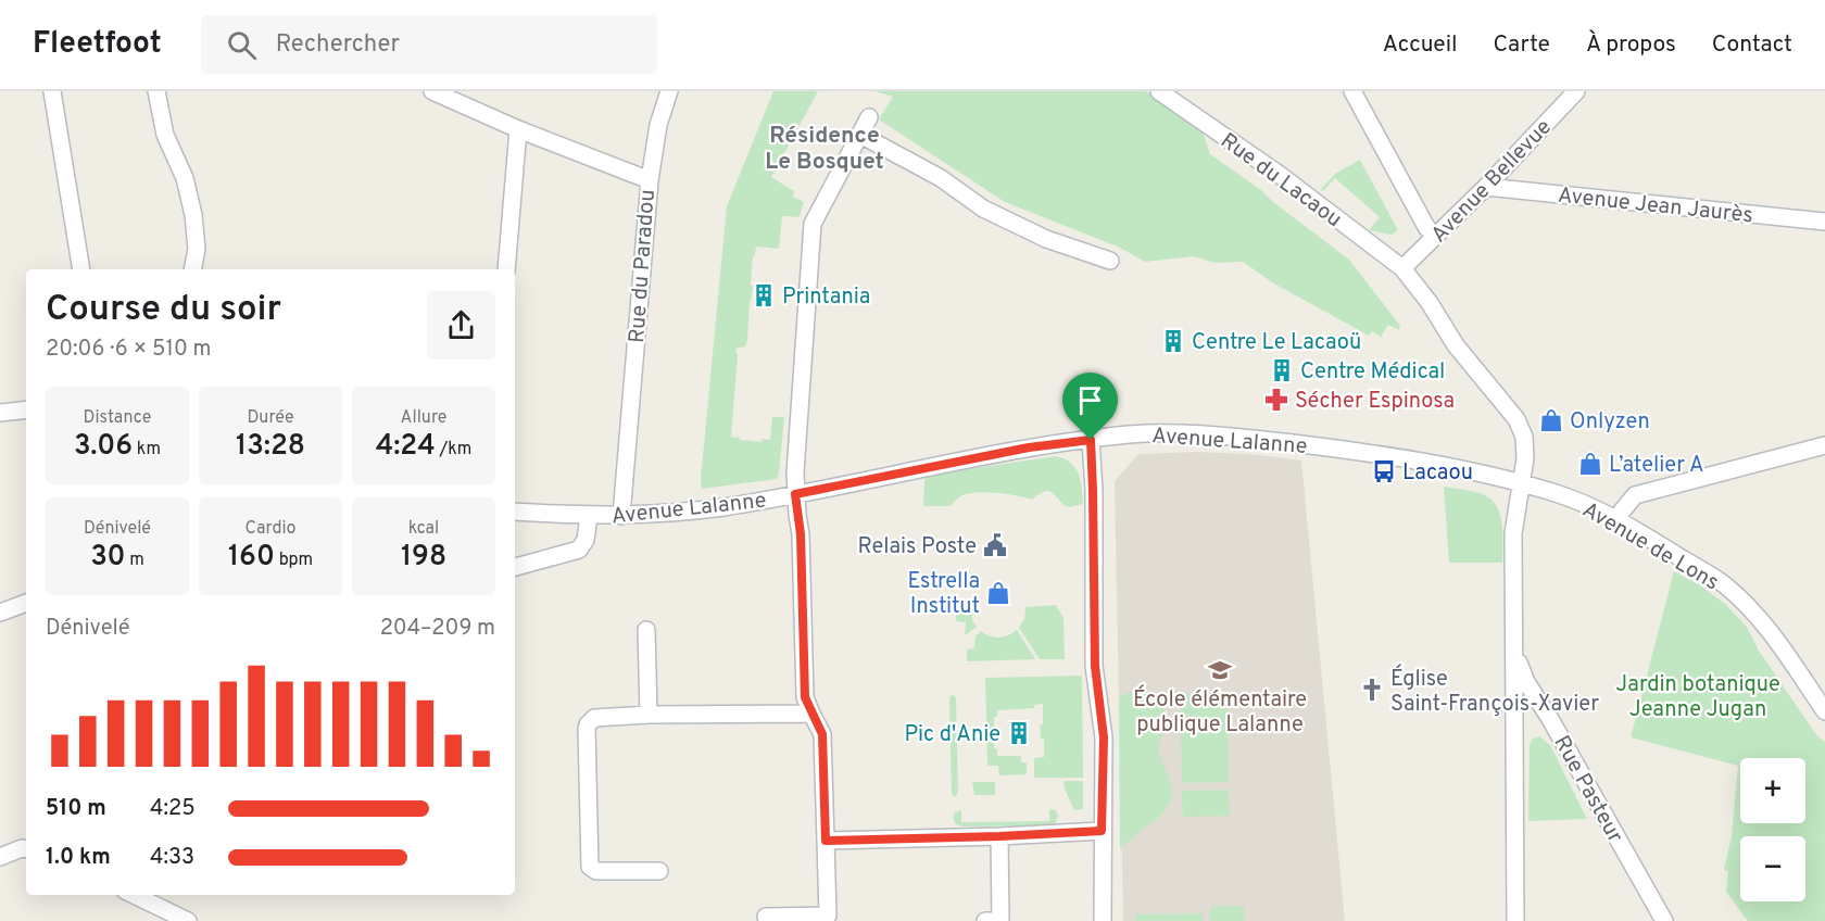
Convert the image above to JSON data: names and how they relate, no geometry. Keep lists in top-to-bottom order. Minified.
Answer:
{"streets":{"street":["Rue du Lacaou","Avenue Bellevue","Avenue Jean Jaurès","Rue du Paradou","Avenue Lalanne","Avenue de Lons","Rue Pasteur"]},"crossings":[["Rue du Lacaou","Avenue Bellevue"],["Avenue Bellevue","Avenue Jean Jaurès"],["Rue du Paradou","Avenue Lalanne"],["Avenue Lalanne","Avenue de Lons"]],"districts":["Résidence Le Bosquet"],"parks":["Jardin botanique Jeanne Jugan"],"places":{"building":["Printania","Centre Le Lacaoü","Centre Médical","Pic d'Anie"],"pharmacy":["Sécher Espinosa"],"shop":["Onlyzen","L’atelier A","Estrella Institut"],"bus stop":["Lacaou"],"public building":["Relais Poste"],"school or university":["École élémentaire publique Lalanne"],"church":["Église Saint-François-Xavier"]},"page":{"header":"Fleetfoot","search":"Rechercher","nav":["Accueil","Carte","À propos","Contact"],"heading":["Course du soir","20:06 · 6 × 510 m"],"stats":[["Distance","3.06 km"],["Durée","13:28"],["Allure","4:24 /km"],["Dénivelé","30 m"],["Cardio","160 bpm"],["kcal","198"]],"chart":["Dénivelé","204–209 m"],"map_buttons":["+","−"],"list":[{"name":"510 m","note":"4:25"},{"name":"1.0 km","note":"4:33"}]}}
